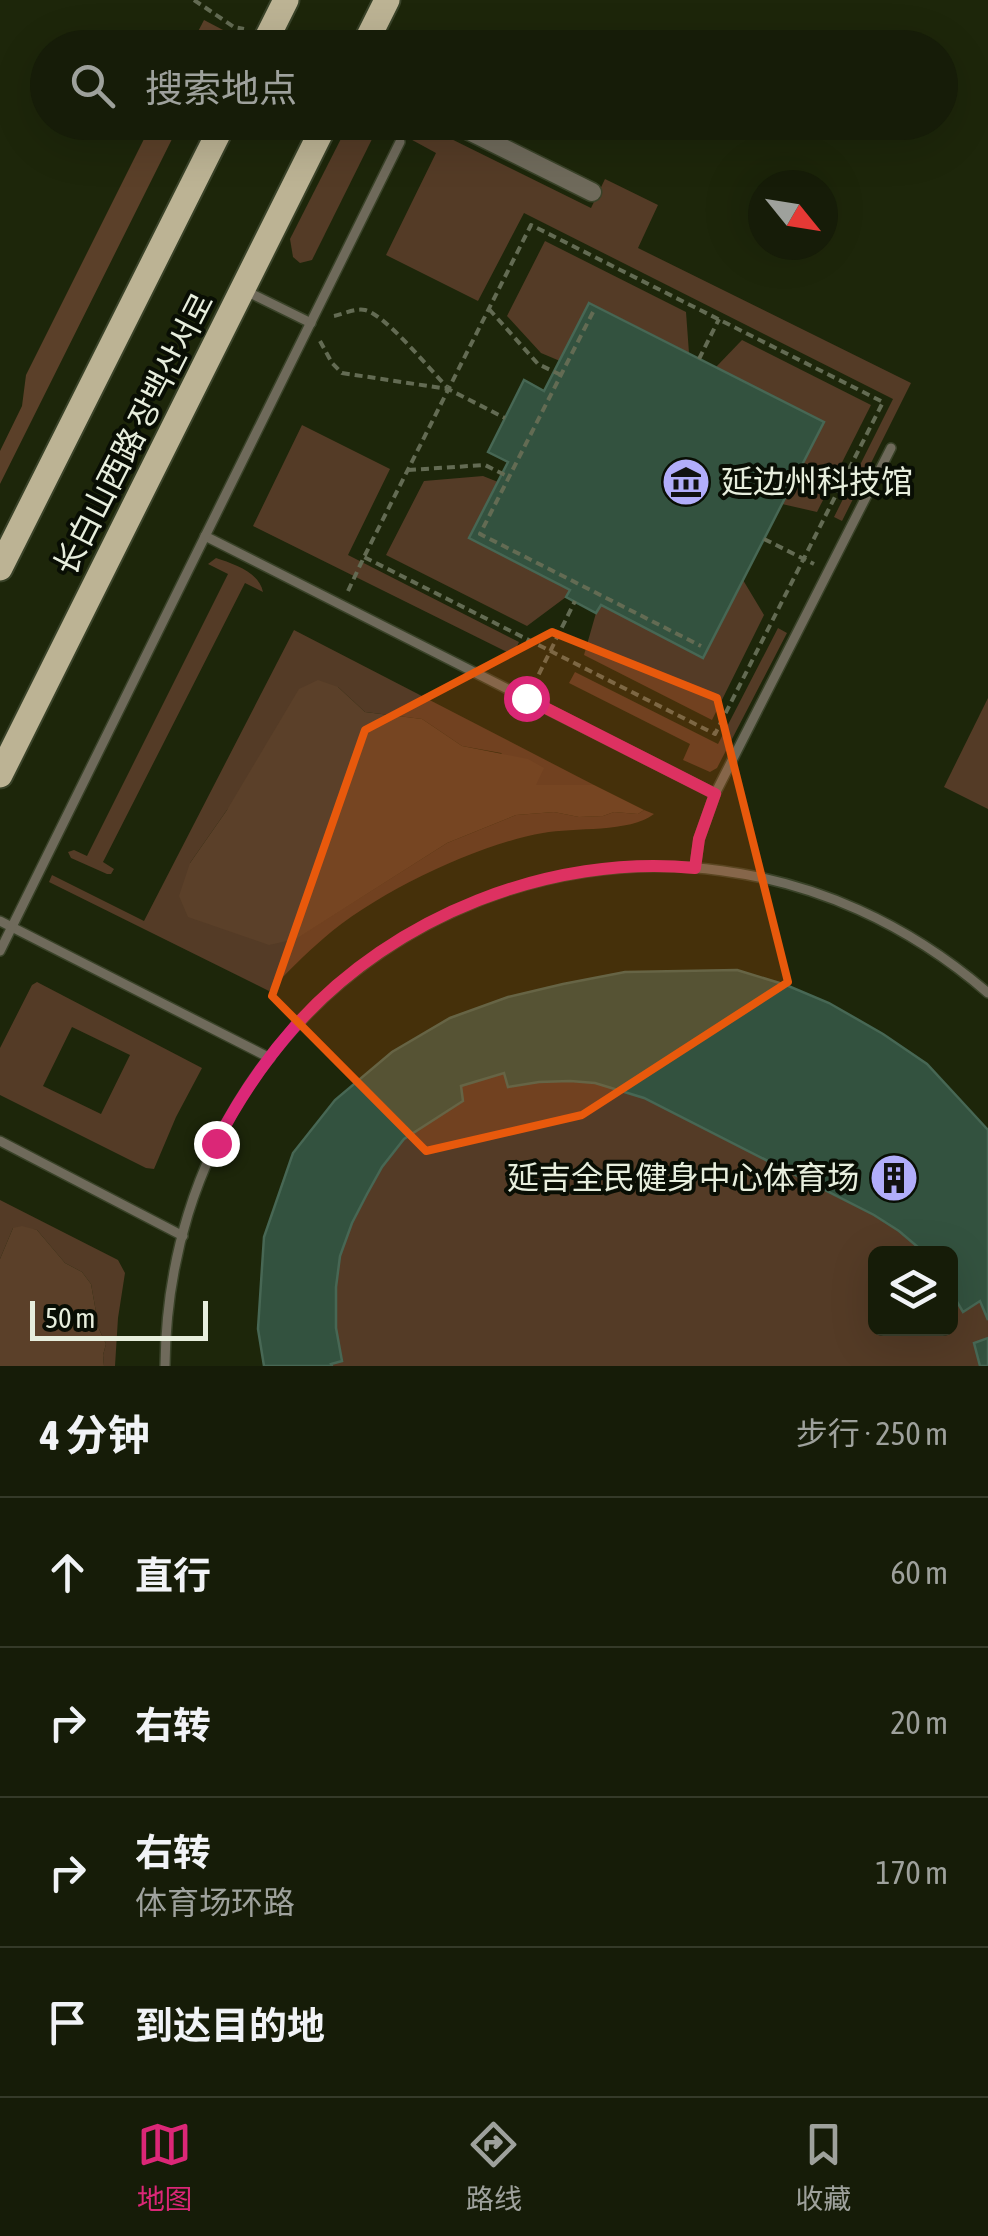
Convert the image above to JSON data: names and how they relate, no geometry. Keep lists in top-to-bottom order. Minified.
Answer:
{"streets":{"main road":["长白山西路 장백산서로"]},"places":{"museum":["延边州科技馆"],"building":["延吉全民健身中心体育场"]},"scale_bar":"50 m","north":"bottom right","page":{"search":"搜索地点","scale":"50 m","heading":["4 分钟","步行 · 250 m"],"list":[["直行","60 m"],["右转","20 m"],["右转","体育场环路","170 m"],"到达目的地"],"nav":["地图","路线","收藏"]}}
